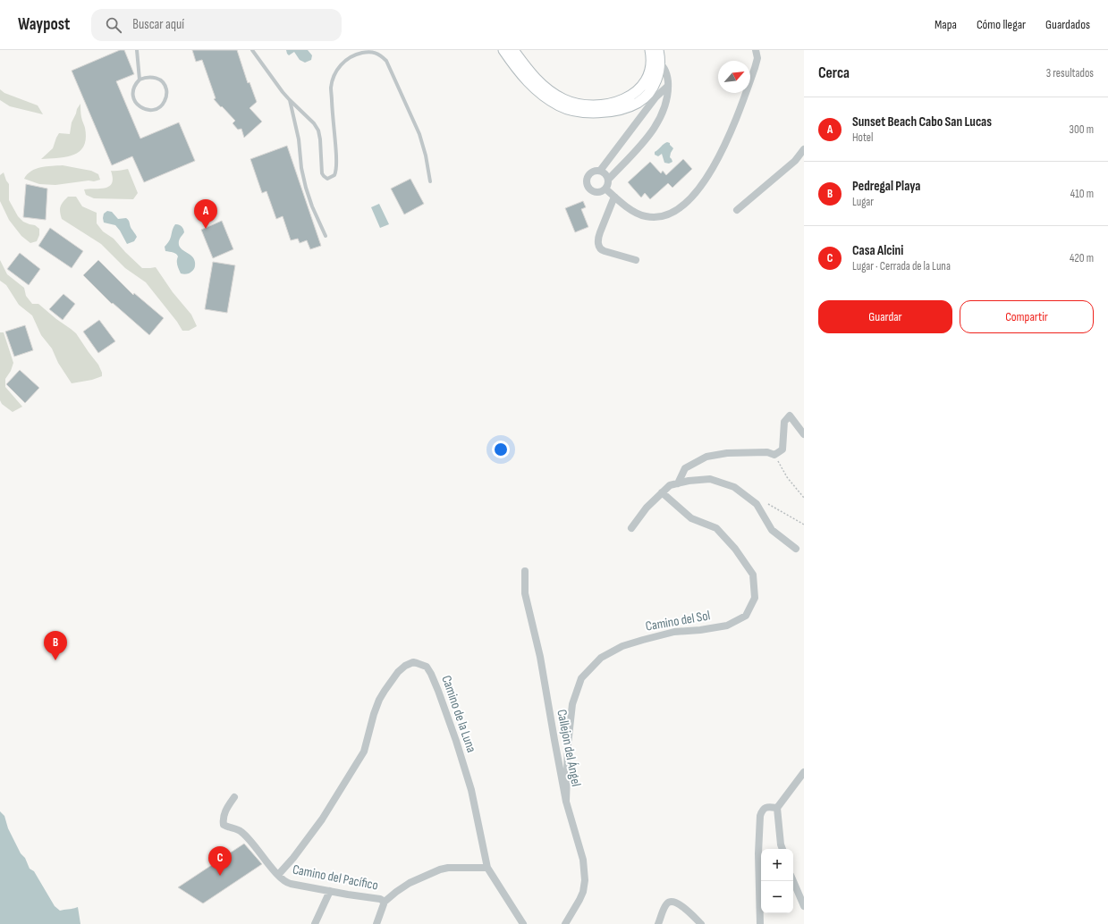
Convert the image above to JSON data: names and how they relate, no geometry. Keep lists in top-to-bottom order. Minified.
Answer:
{"streets":{"street":["Camino del Sol","Camino de la Luna","Callejon del Ángel","Camino del Pacífico"]},"crossings":[["Camino del Sol","Callejon del Ángel"],["Camino de la Luna","Camino del Pacífico"]],"north":"top right","page":{"header":"Waypost","search":"Buscar aquí","nav":["Mapa","Cómo llegar","Guardados"],"heading":["Cerca","3 resultados"],"list":[{"mark":"A","name":"Sunset Beach Cabo San Lucas","note":"Hotel","value":"300 m"},{"mark":"B","name":"Pedregal Playa","note":"Lugar","value":"410 m"},{"mark":"C","name":"Casa Alcini","note":"Lugar · Cerrada de la Luna","value":"420 m"}],"pins":["A","B","C"],"buttons":["Guardar","Compartir"],"map_buttons":["+","−"]}}
